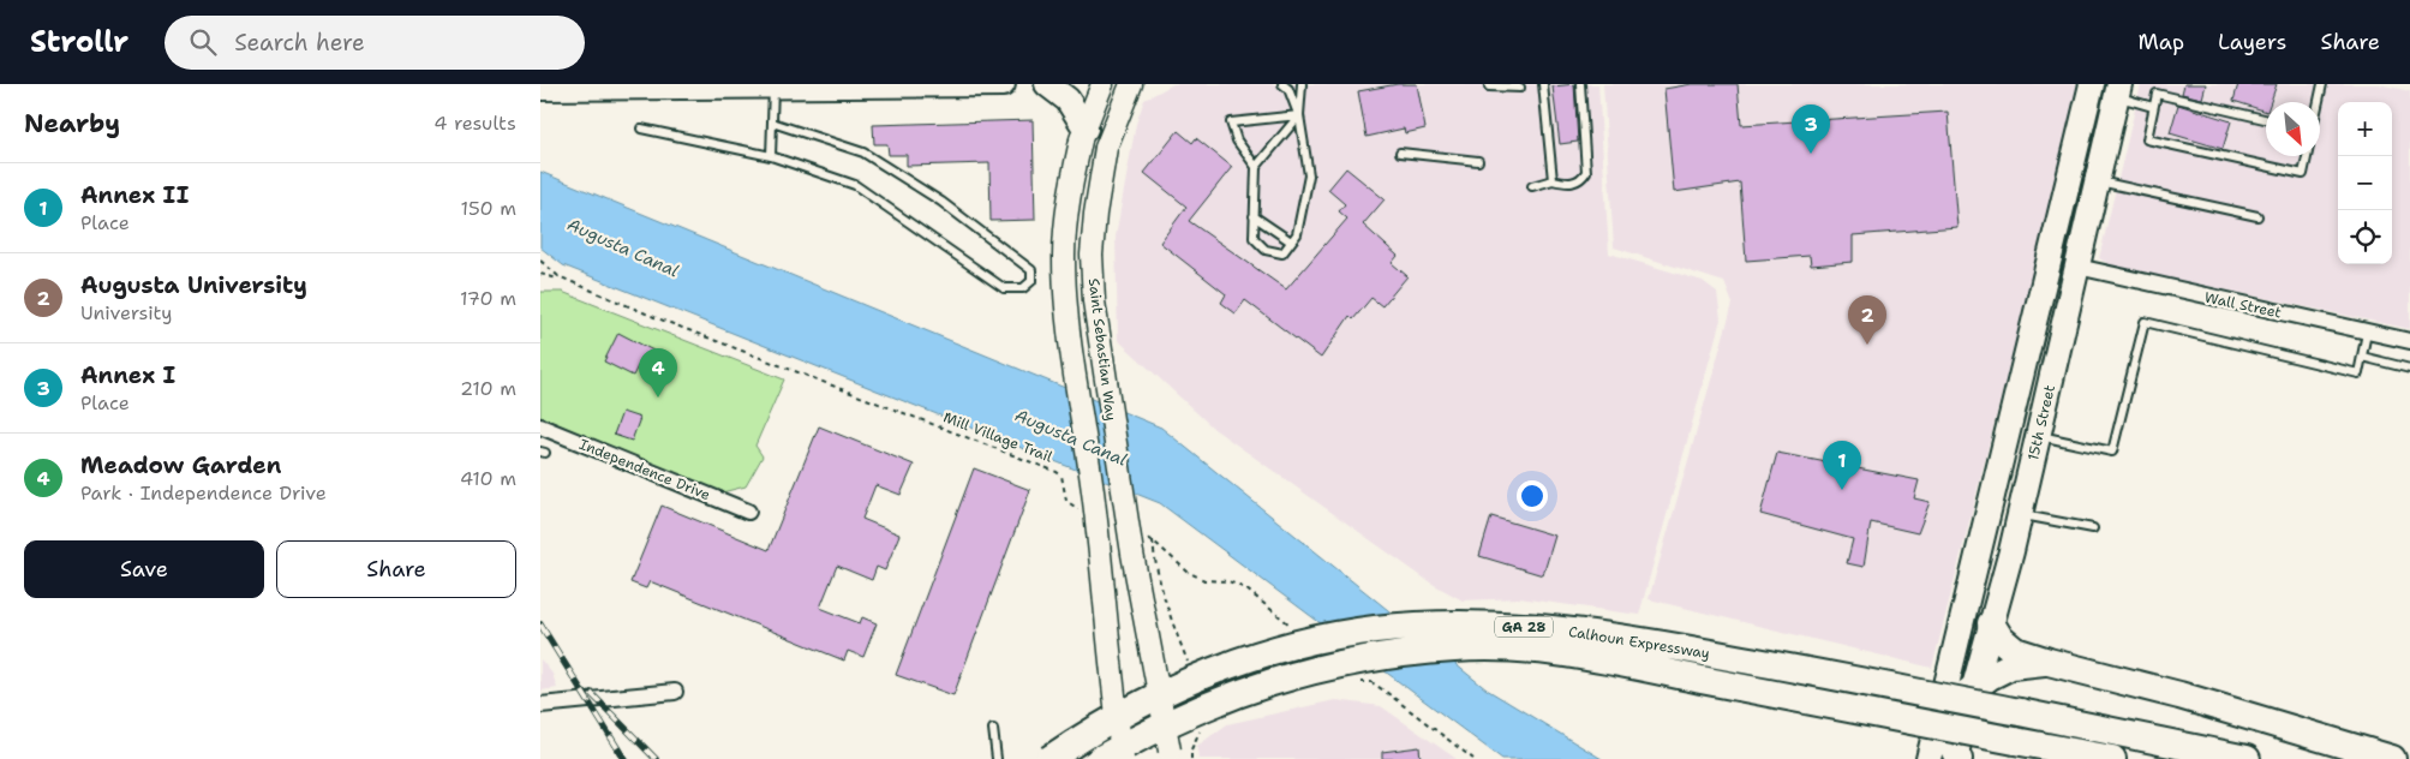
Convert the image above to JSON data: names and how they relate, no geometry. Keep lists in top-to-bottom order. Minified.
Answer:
{"streets":{"highway":["GA 28","Calhoun Expressway"],"main road":["Saint Sebastian Way","15th Street"],"street":["Wall Street","Independence Drive"],"path":["Mill Village Trail"]},"crossings":[["Wall Street","15th Street"]],"water":["Augusta Canal"],"north":"bottom right","page":{"header":"Strollr","search":"Search here","nav":["Map","Layers","Share"],"heading":["Nearby","4 results"],"map_buttons":["+","−"],"pins":["3","2","4","1"],"list":[{"mark":"1","name":"Annex II","note":"Place","value":"150 m"},{"mark":"2","name":"Augusta University","note":"University","value":"170 m"},{"mark":"3","name":"Annex I","note":"Place","value":"210 m"},{"mark":"4","name":"Meadow Garden","note":"Park · Independence Drive","value":"410 m"}],"buttons":["Save","Share"]}}
